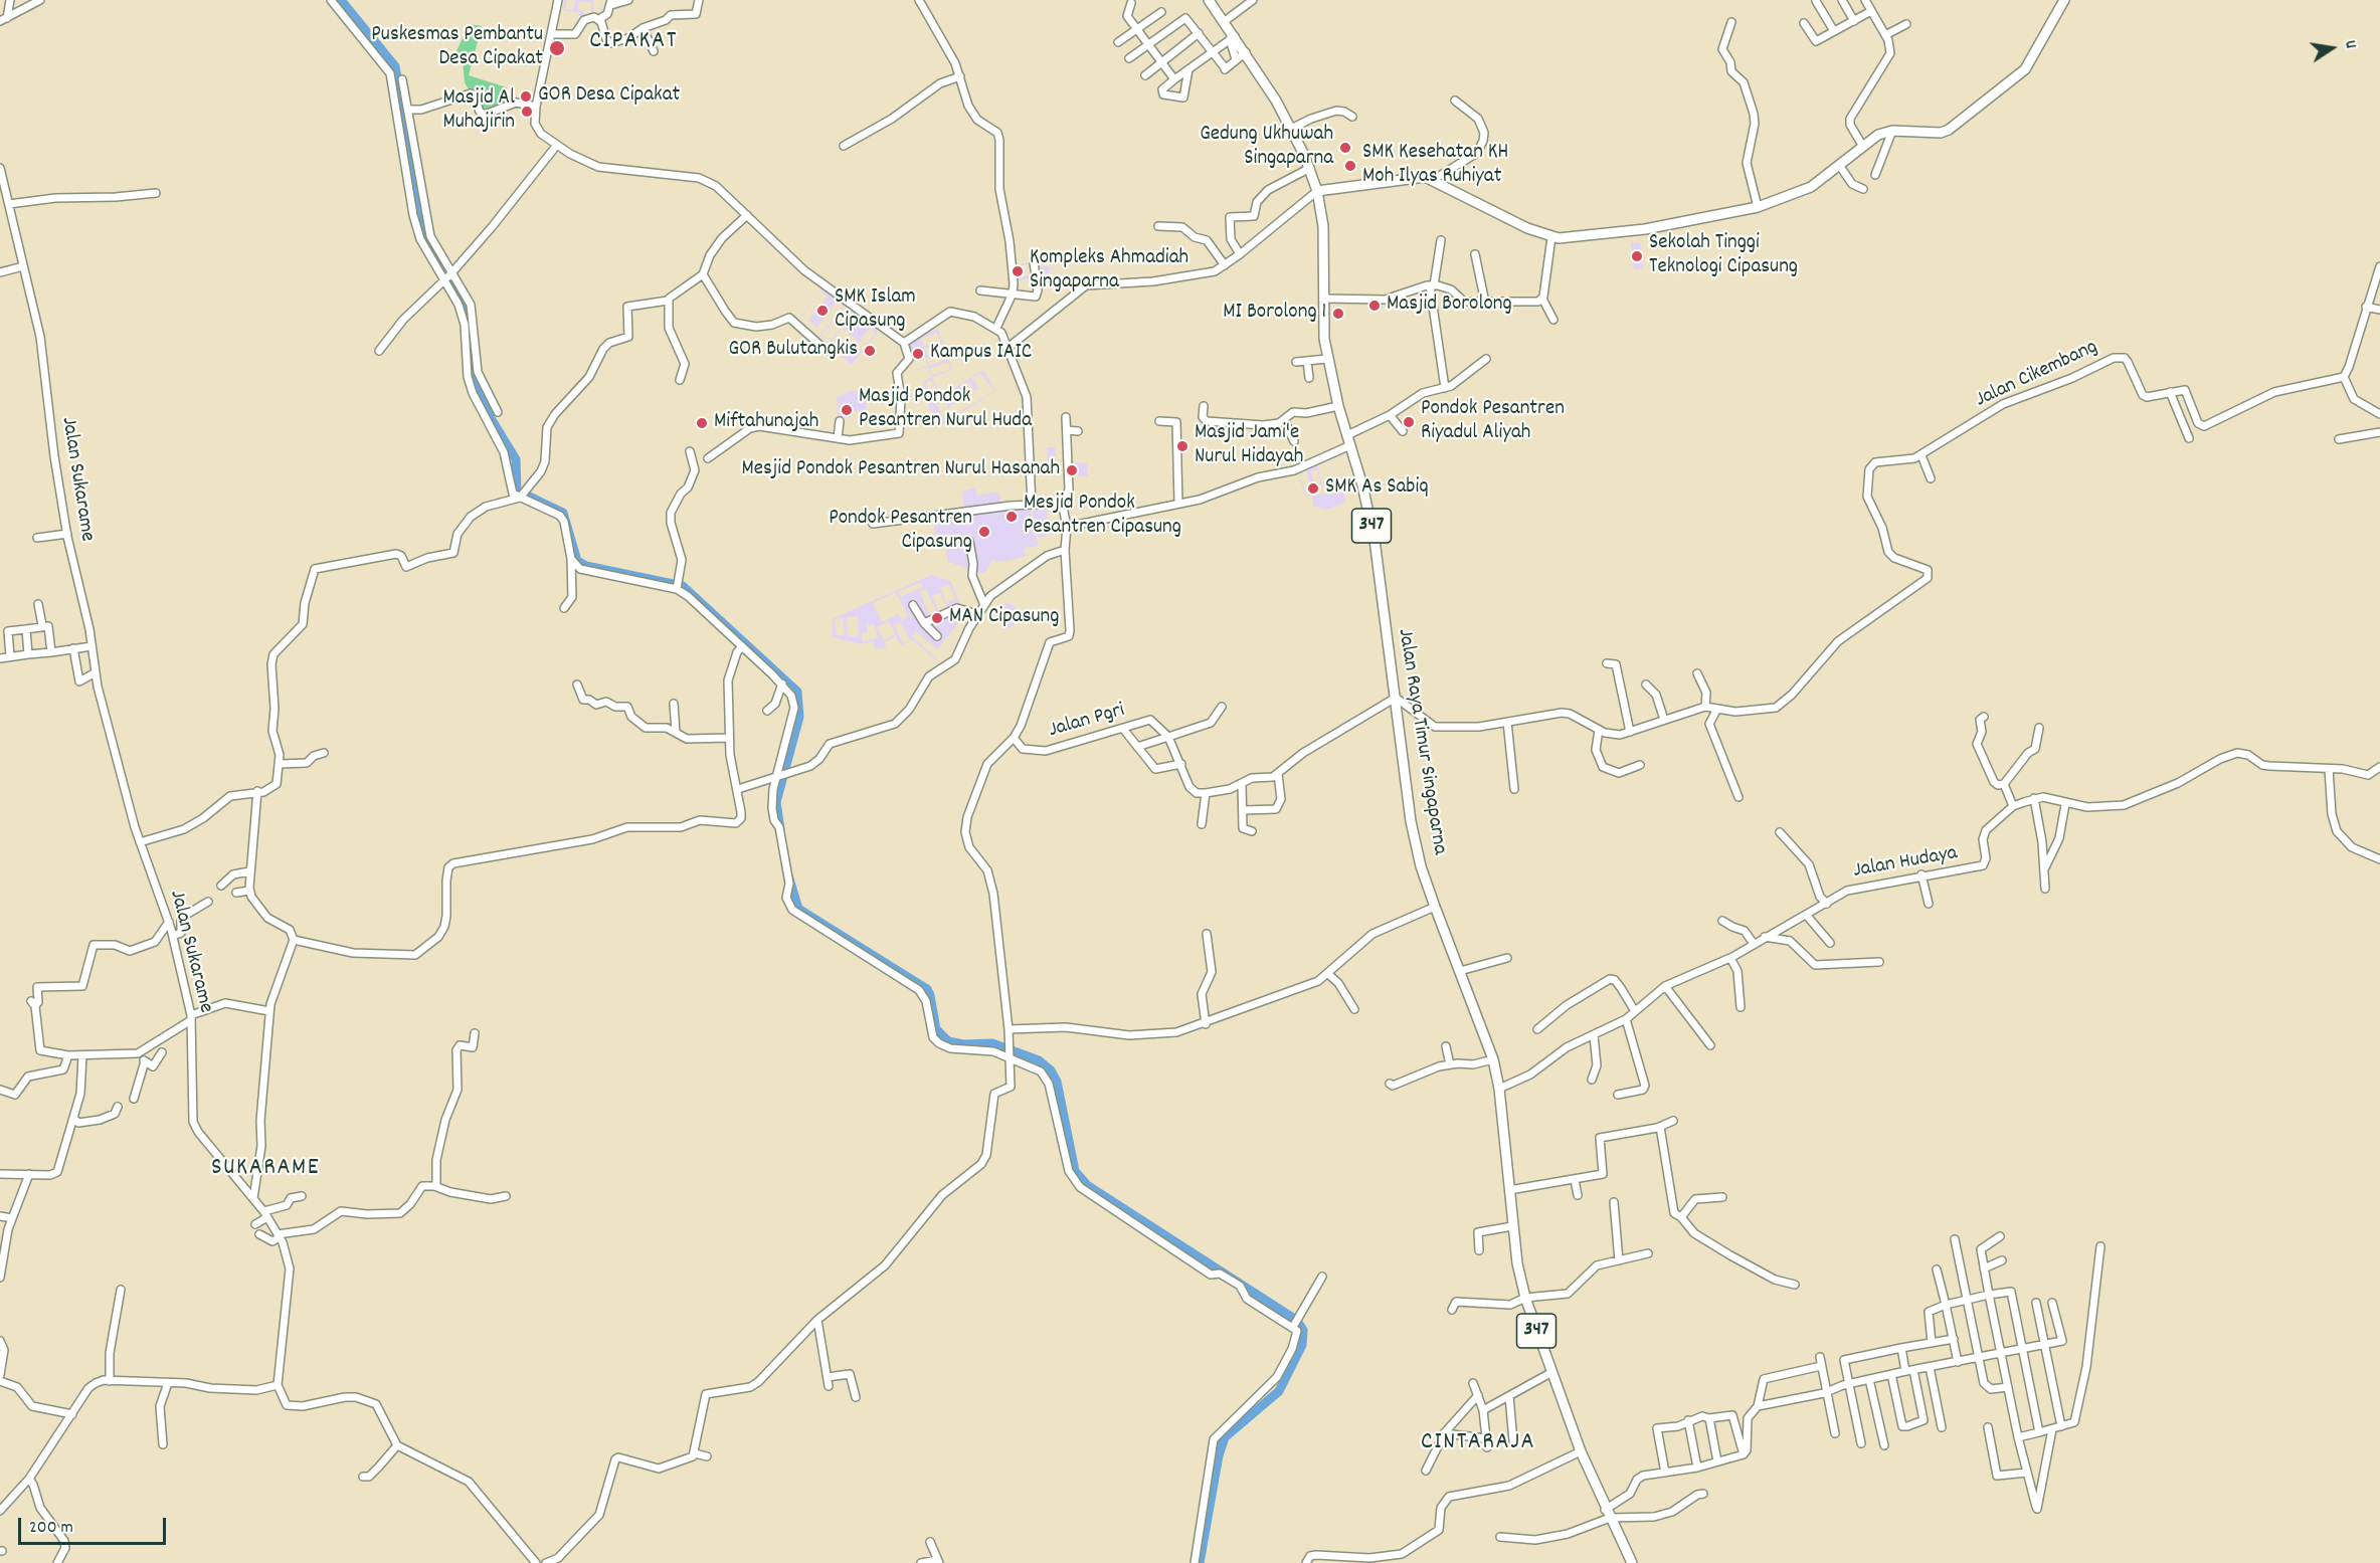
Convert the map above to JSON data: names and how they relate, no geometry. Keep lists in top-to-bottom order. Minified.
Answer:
{"streets":{"main road":["347","Jalan Raya Timur Singaparna"],"street":["Jalan Cikembang","Jalan Sukarame","Jalan Pgri","Jalan Hudaya"]},"crossings":[["Jalan Cikembang","Jalan Raya Timur Singaparna"],["Jalan Raya Timur Singaparna","Jalan Hudaya"]],"districts":["CIPAKAT","SUKARAME","CINTARAJA"],"places":["Puskesmas Pembantu Desa Cipakat","GOR Desa Cipakat","Masjid Al Muhajirin","Gedung Ukhuwah Singaparna","SMK Kesehatan KH Moh Ilyas Ruhiyat","Sekolah Tinggi Teknologi Cipasung","Kompleks Ahmadiah Singaparna","Masjid Borolong","SMK Islam Cipasung","MI Borolong 1","GOR Bulutangkis","Kampus IAIC","Masjid Pondok Pesantren Nurul Huda","Pondok Pesantren Riyadul Aliyah","Miftahunajah","Masjid Jami'e Nurul Hidayah","Mesjid Pondok Pesantren Nurul Hasanah","SMK As Sabiq","Mesjid Pondok Pesantren Cipasung","Pondok Pesantren Cipasung","MAN Cipasung"],"scale_bar":"200 m","north":"right"}
